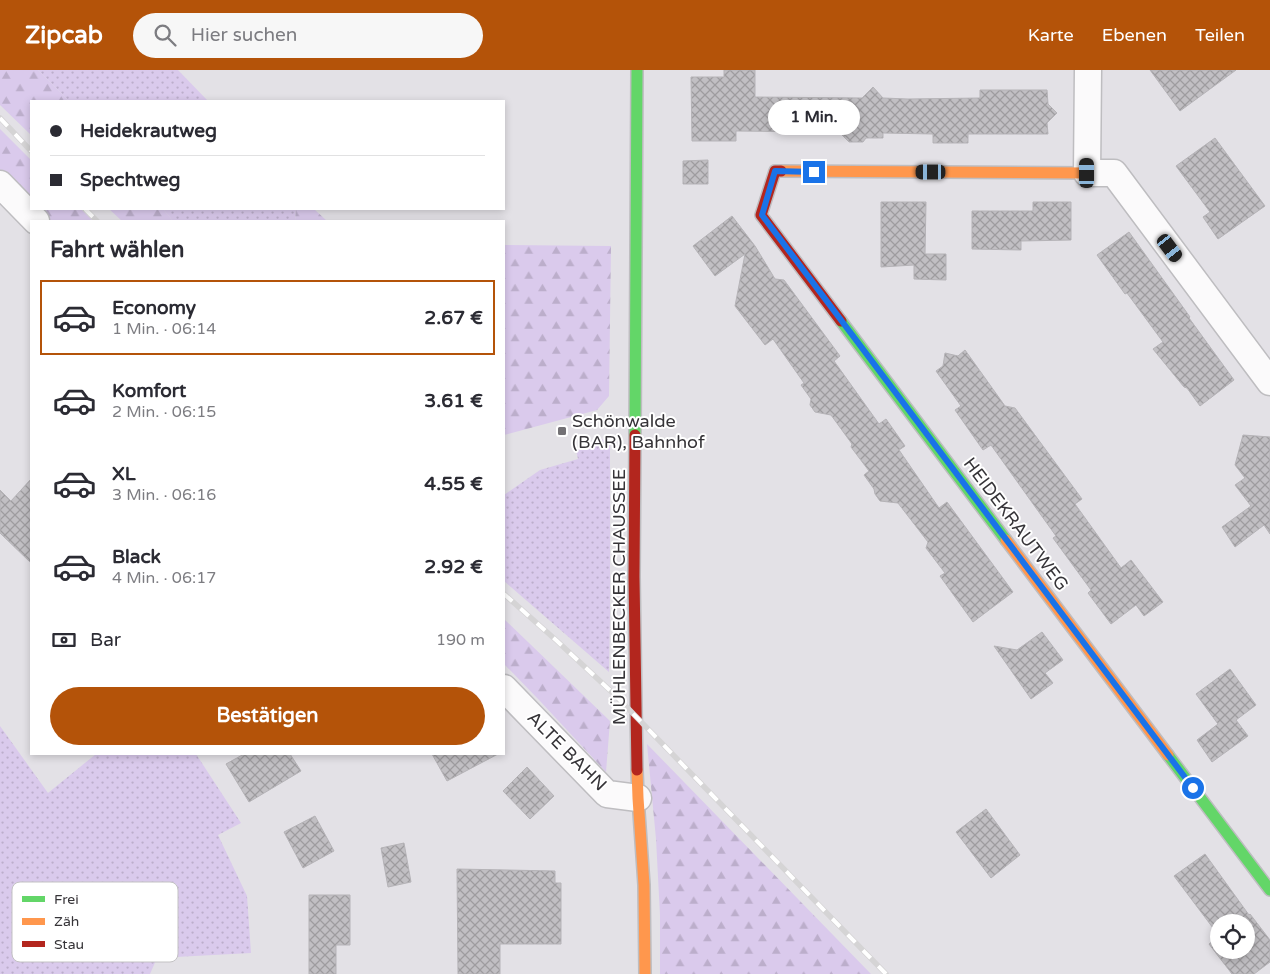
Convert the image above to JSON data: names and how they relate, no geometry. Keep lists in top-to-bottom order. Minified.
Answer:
{"streets":{"street":["HEIDEKRAUTWEG","MÜHLENBECKER CHAUSSEE","ALTE BAHN"]},"crossings":[["MÜHLENBECKER CHAUSSEE","ALTE BAHN"]],"places":{"transit":["Schönwalde (BAR), Bahnhof"]},"legend":["Frei","Zäh","Stau"],"page":{"header":"Zipcab","search":"Hier suchen","nav":["Karte","Ebenen","Teilen"],"bubble":"1 Min.","banner":["Heidekrautweg","Spechtweg"],"heading":"Fahrt wählen","list":[{"name":"Economy","note":"1 Min. · 06:14","value":"2.67 €"},{"name":"Komfort","note":"2 Min. · 06:15","value":"3.61 €"},{"name":"XL","note":"3 Min. · 06:16","value":"4.55 €"},{"name":"Black","note":"4 Min. · 06:17","value":"2.92 €"}],"pay":["Bar","190 m"],"buttons":"Bestätigen"}}
